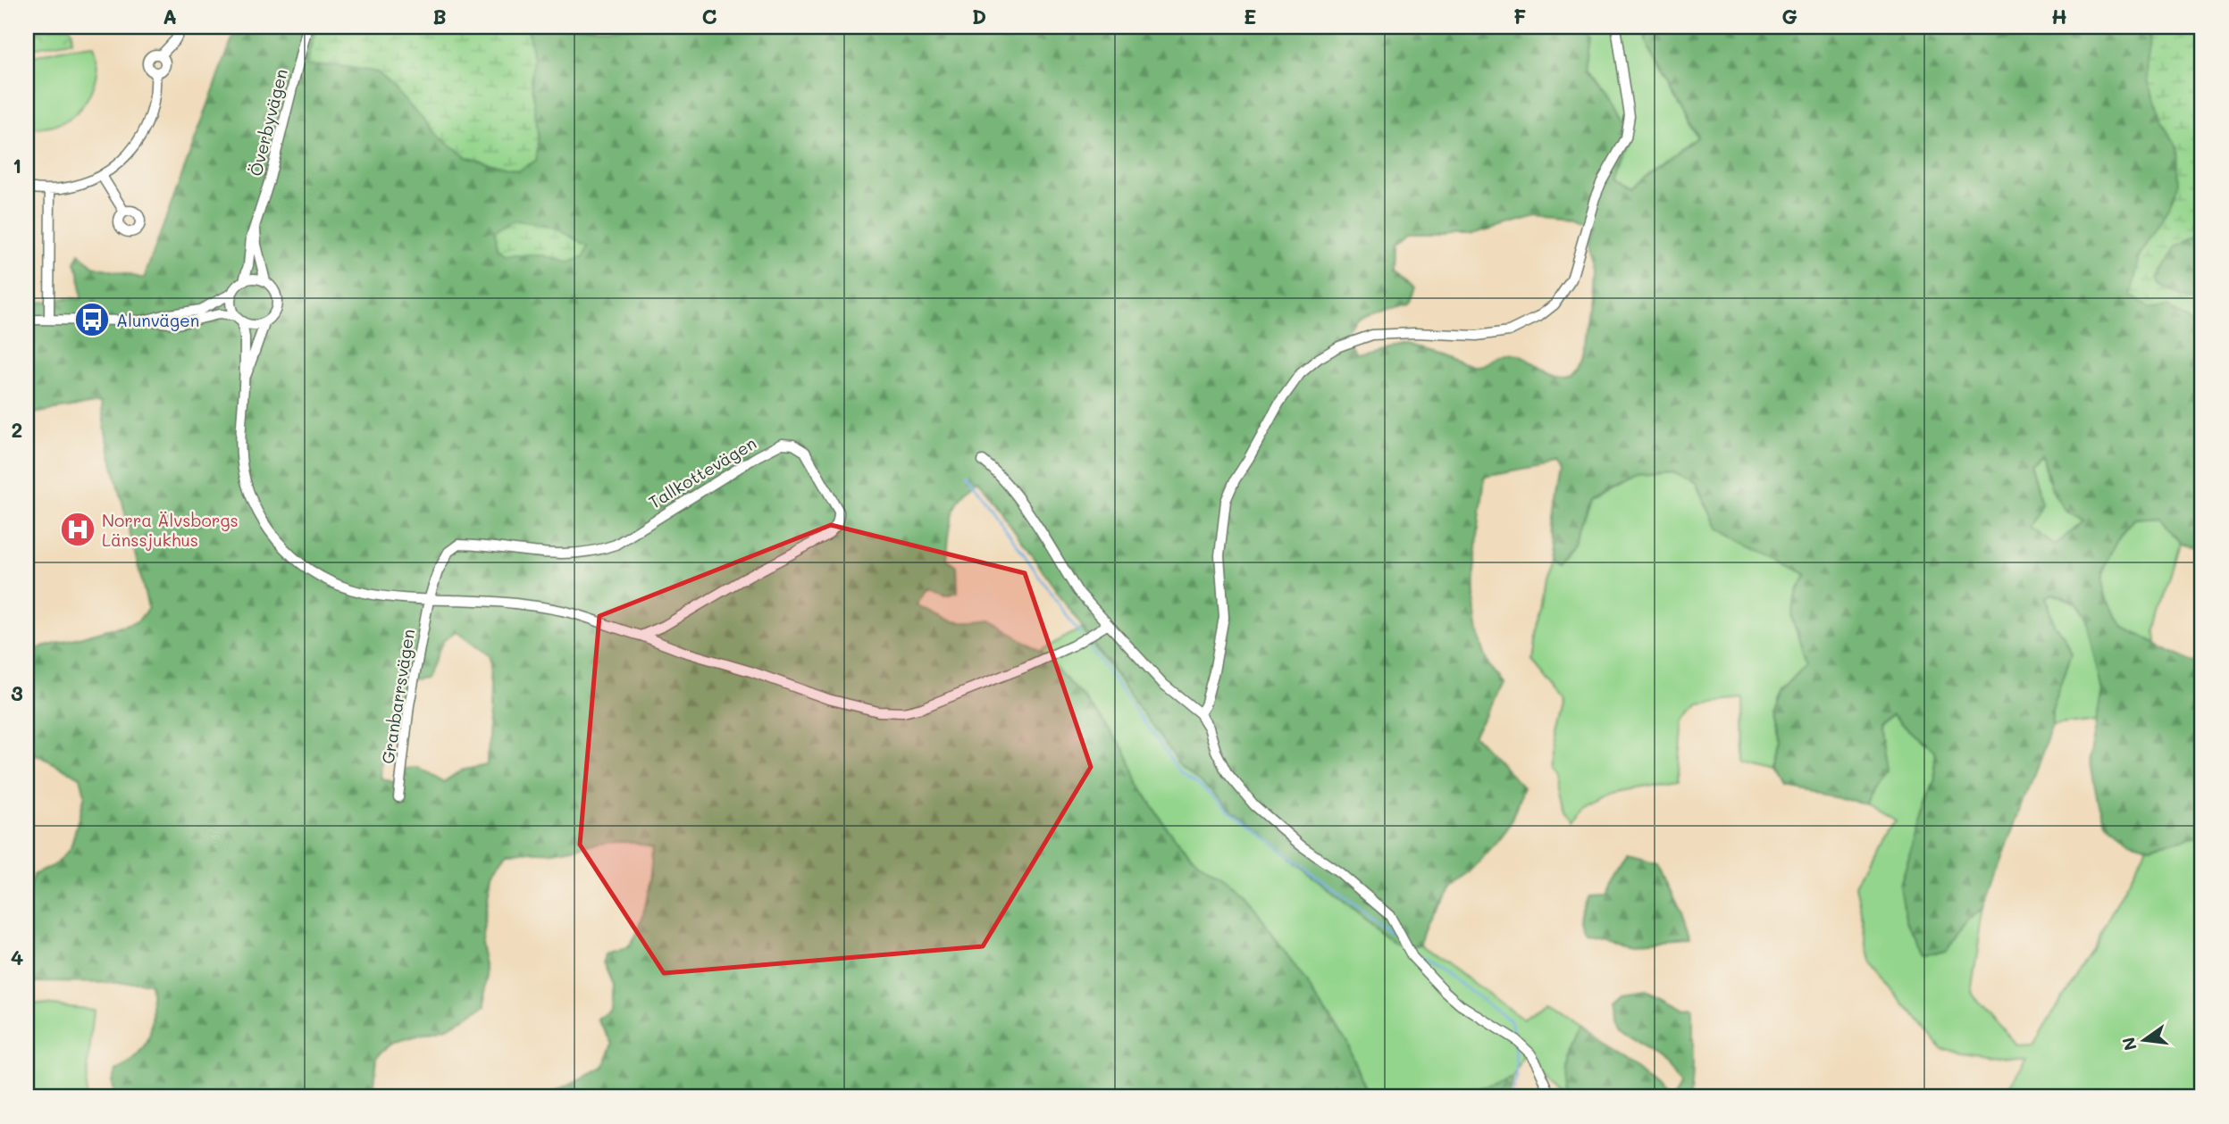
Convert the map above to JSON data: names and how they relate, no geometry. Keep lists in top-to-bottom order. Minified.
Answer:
{"streets":{"street":["Överbyvägen","Tallkottevägen","Granbarrsvägen"]},"crossings":[["Tallkottevägen","Granbarrsvägen"]],"places":{"bus stop":["Alunvägen"],"hospital":["Norra Älvsborgs Länssjukhus"]},"north":"left","grid":{"columns":["A","B","C","D","E","F","G","H"],"rows":["1","2","3","4"]}}
